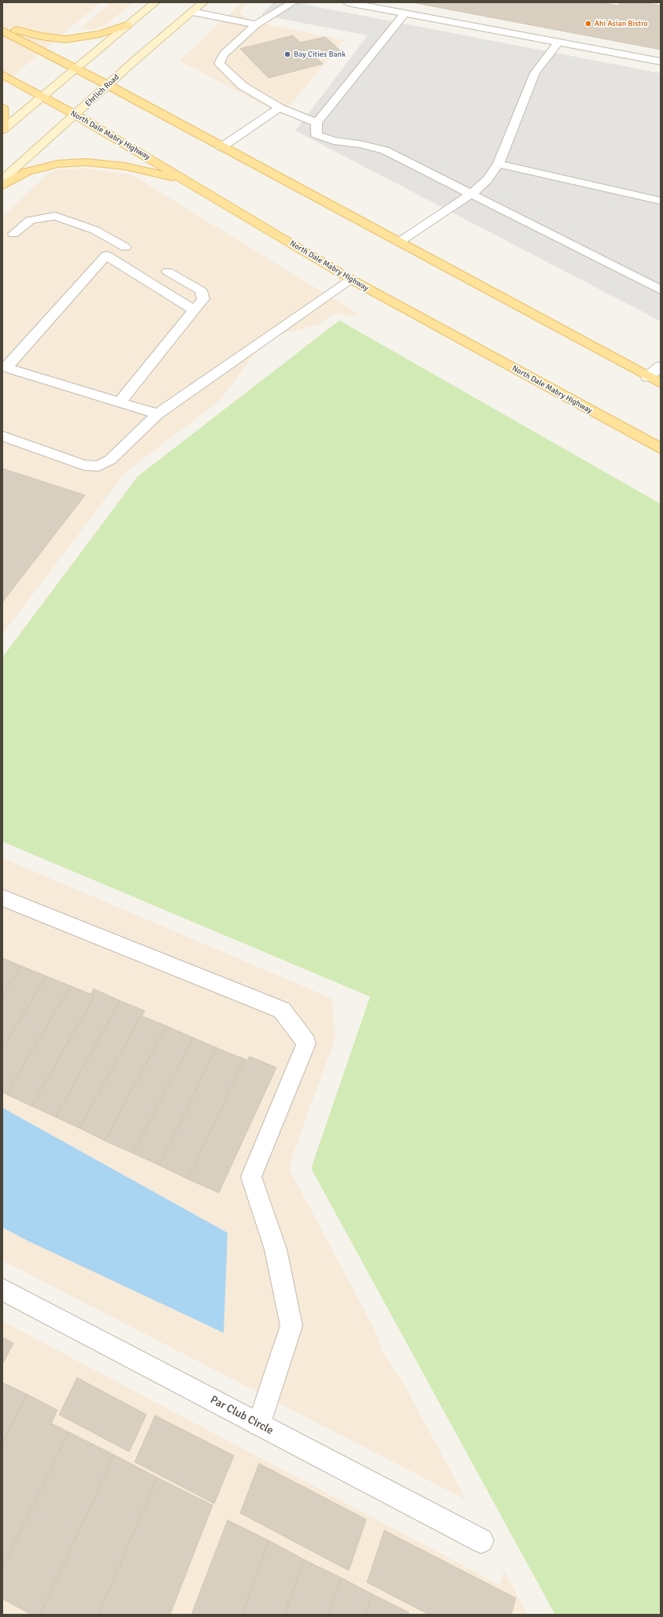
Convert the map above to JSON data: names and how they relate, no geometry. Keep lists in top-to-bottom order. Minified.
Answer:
{"streets":{"main road":["Ehrlich Road","North Dale Mabry Highway"],"street":["Par Club Circle"]},"crossings":[["Ehrlich Road","North Dale Mabry Highway"]],"places":["Ahi Asian Bistro","Bay Cities Bank"]}
